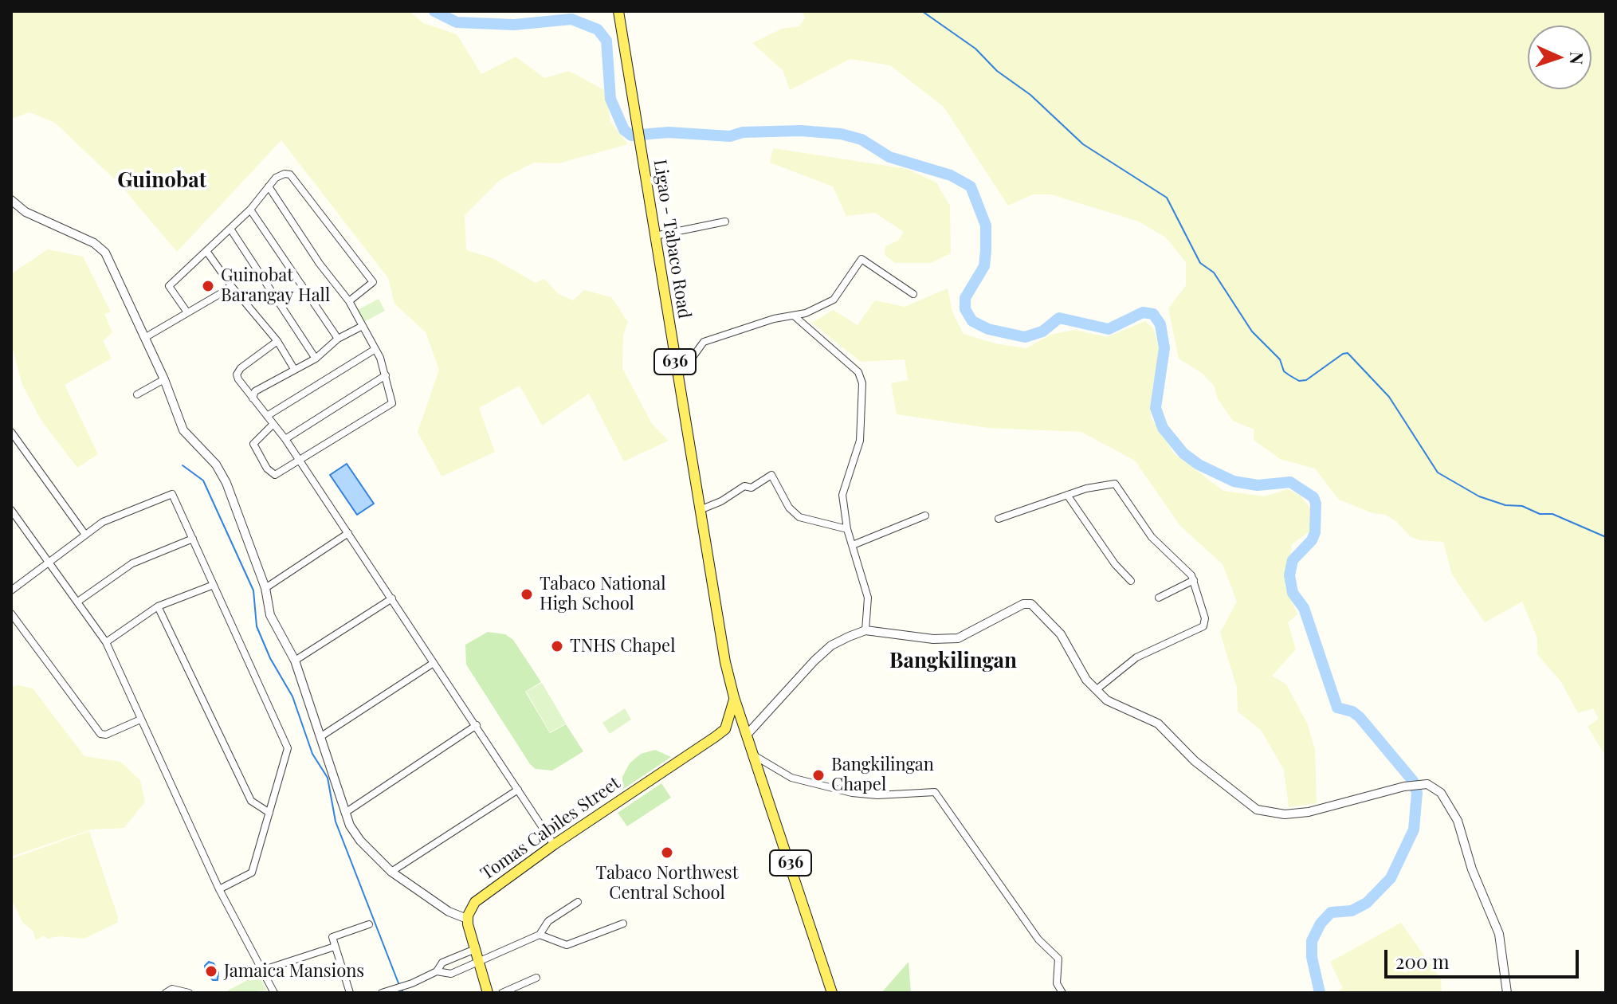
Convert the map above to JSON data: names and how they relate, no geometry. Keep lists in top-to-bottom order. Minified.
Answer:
{"streets":{"main road":["Ligao - Tabaco Road","636","Tomas Cabiles Street"]},"crossings":[["Ligao - Tabaco Road","636"],["Ligao - Tabaco Road","Tomas Cabiles Street"]],"districts":["Guinobat","Bangkilingan"],"places":["Guinobat Barangay Hall","Tabaco National High School","TNHS Chapel","Bangkilingan Chapel","Tabaco Northwest Central School","Jamaica Mansions"],"scale_bar":"200 m","north":"right"}
